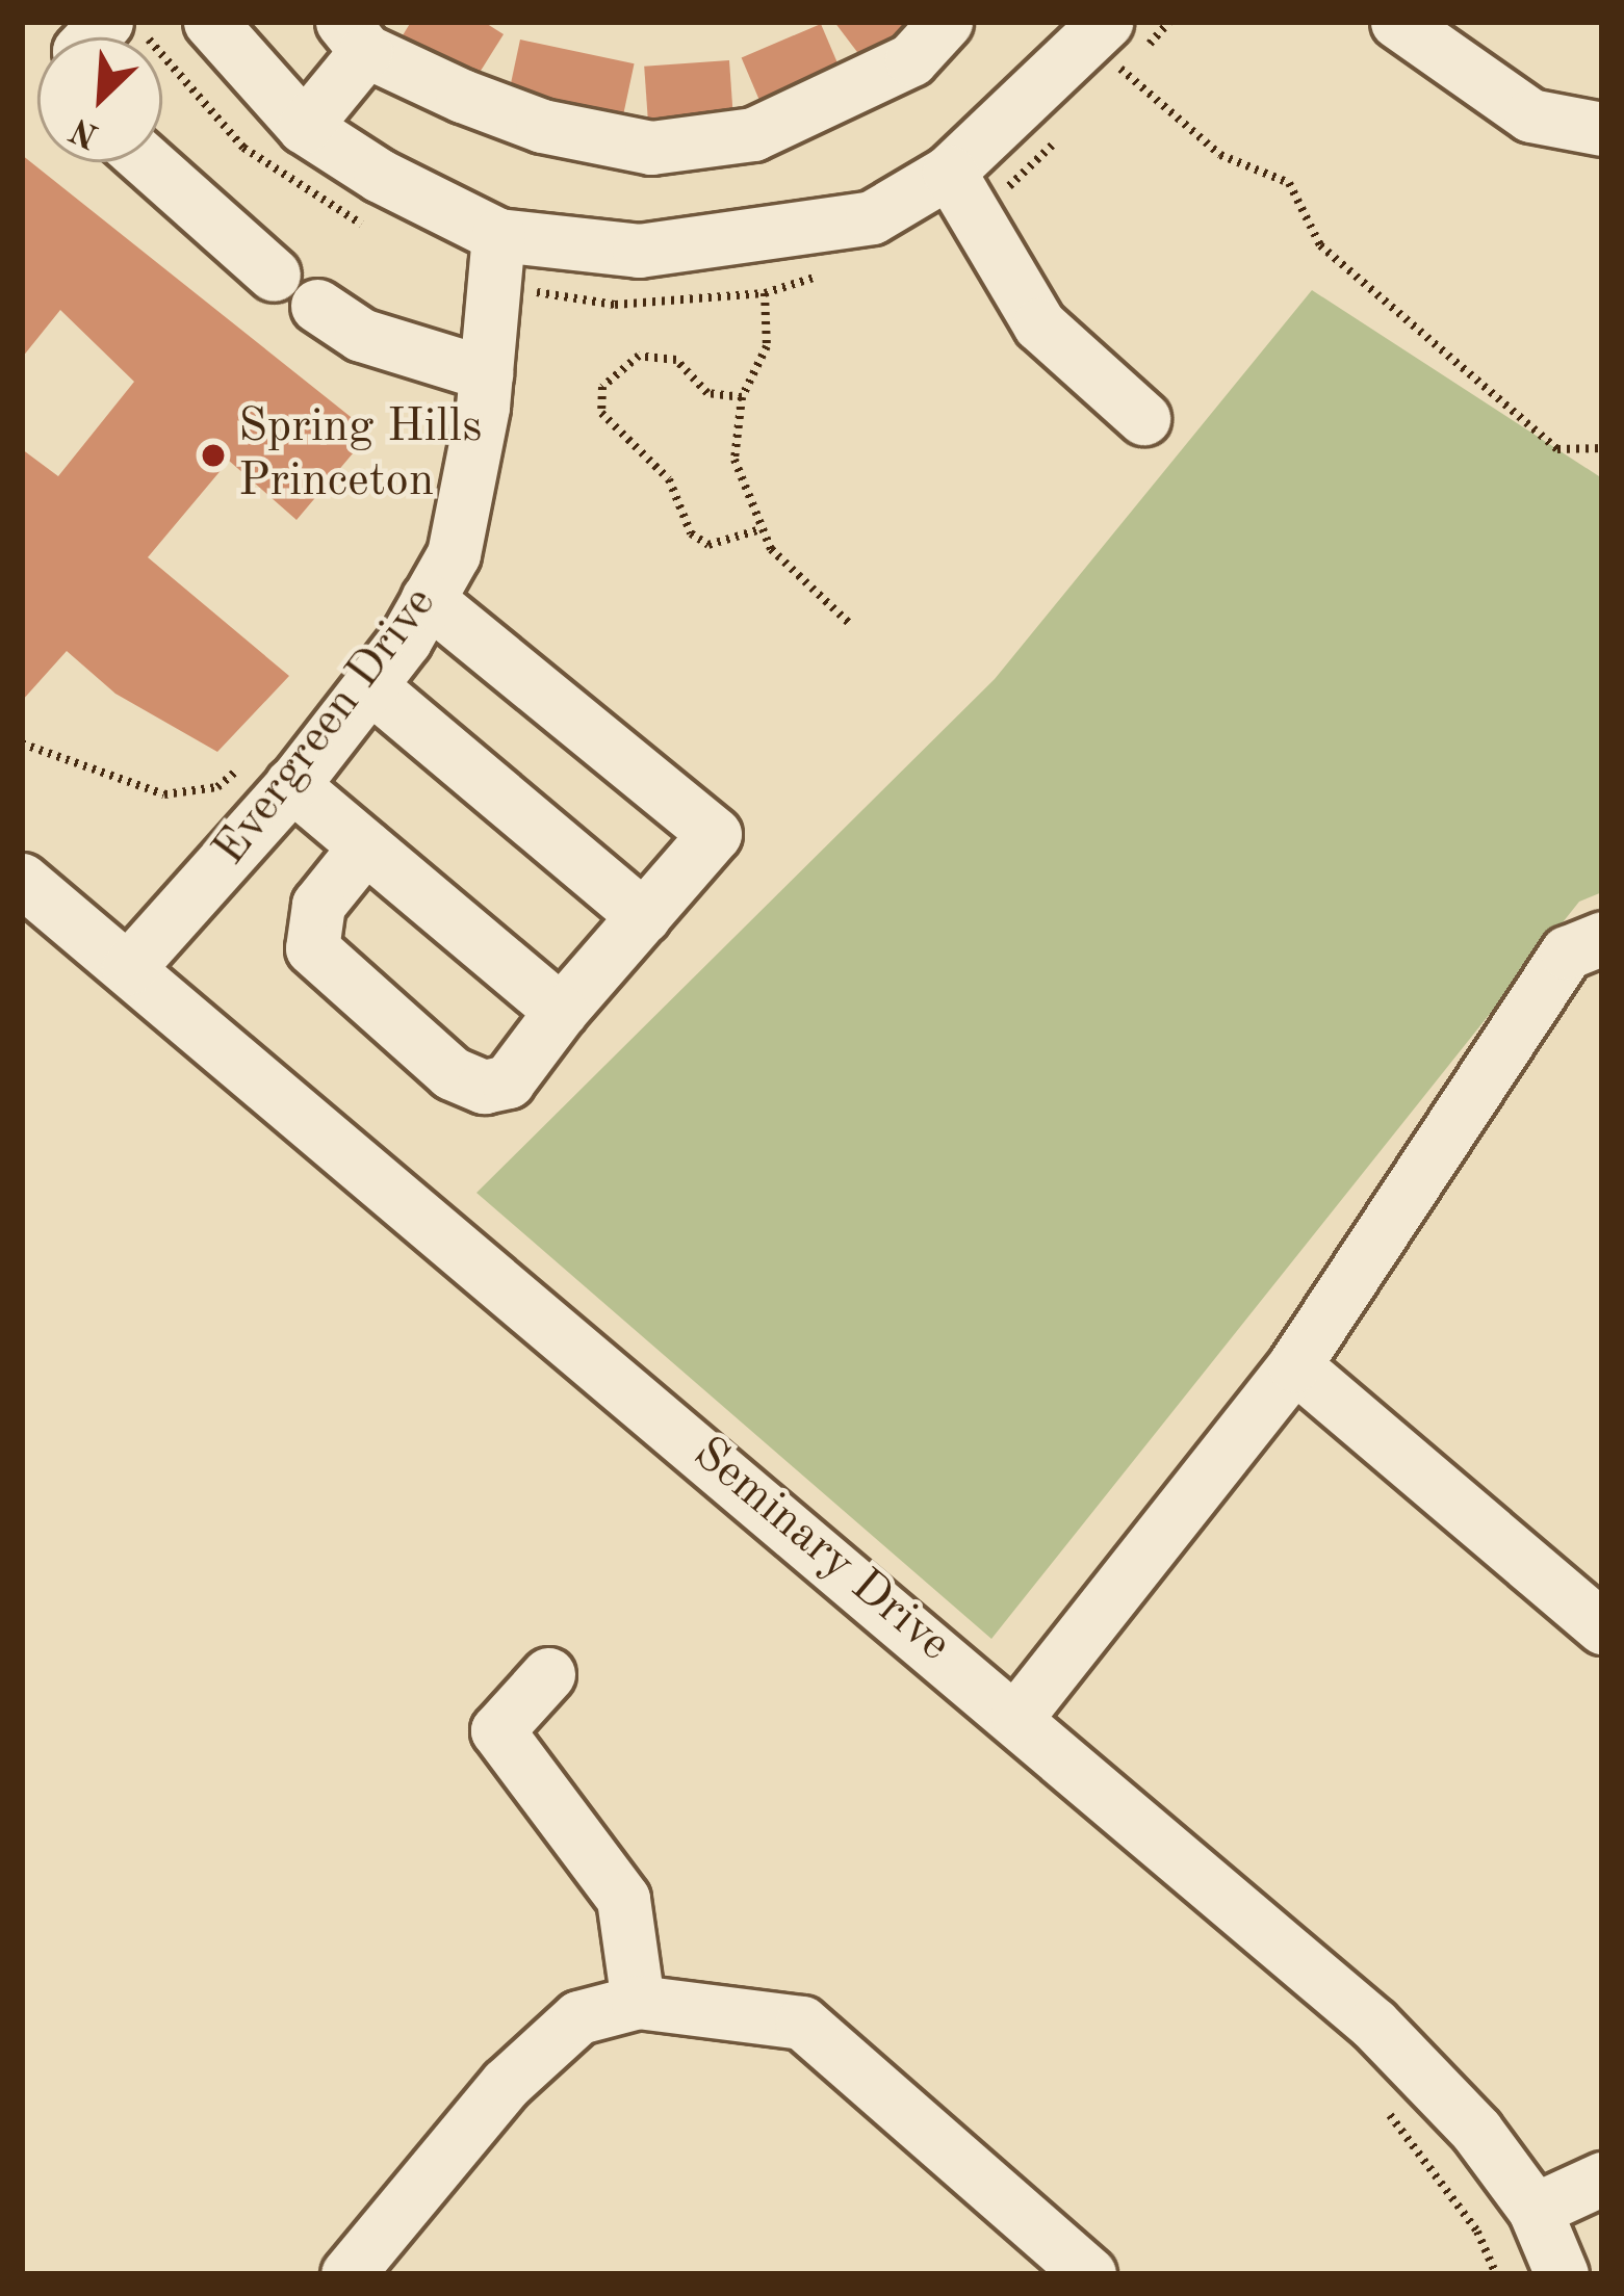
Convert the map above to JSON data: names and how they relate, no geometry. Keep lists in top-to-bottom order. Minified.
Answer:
{"streets":{"street":["Evergreen Drive","Seminary Drive"]},"crossings":[["Evergreen Drive","Seminary Drive"]],"places":["Spring Hills Princeton"],"north":"bottom left"}
